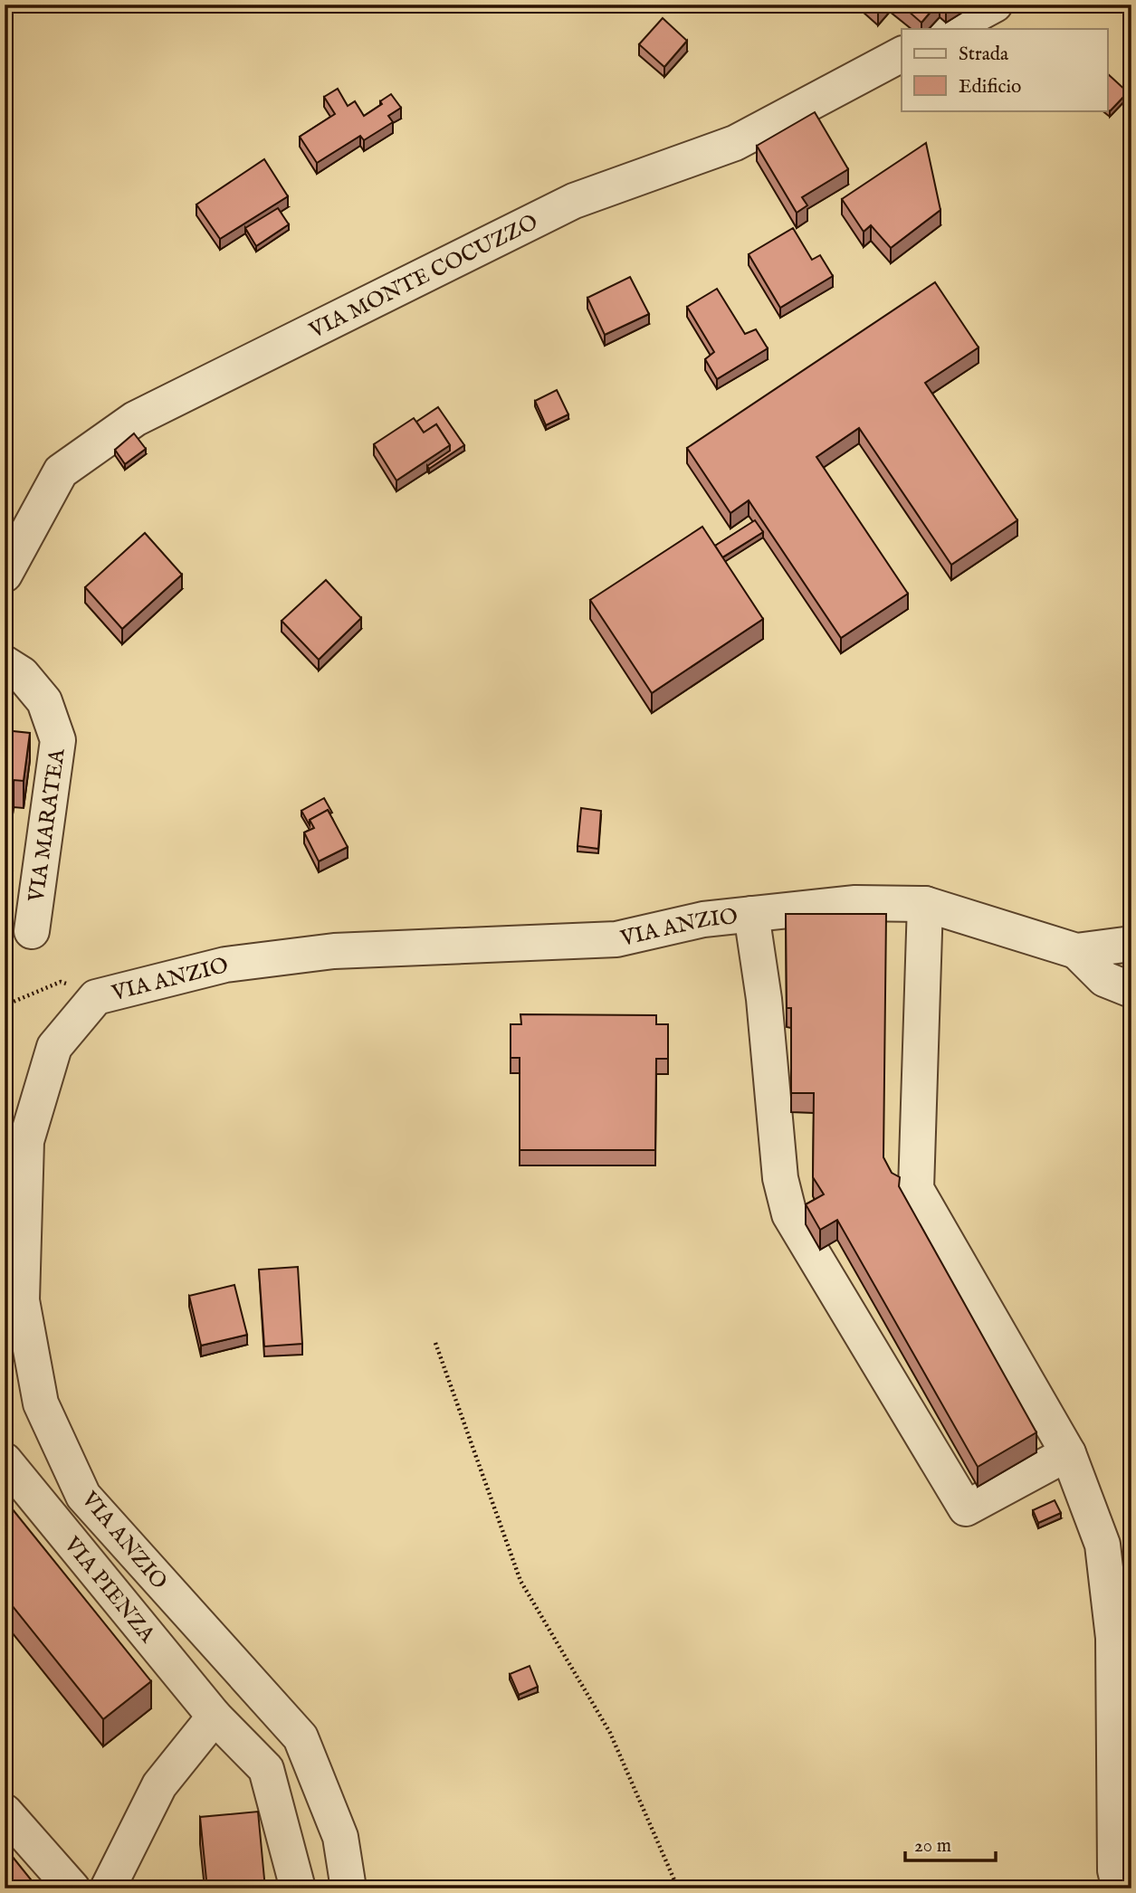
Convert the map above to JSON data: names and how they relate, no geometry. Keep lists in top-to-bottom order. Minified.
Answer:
{"streets":{"street":["VIA MONTE COCUZZO","VIA MARATEA","VIA ANZIO","VIA PIENZA"]},"legend":["Strada","Edificio"],"scale_bar":"20 m"}
